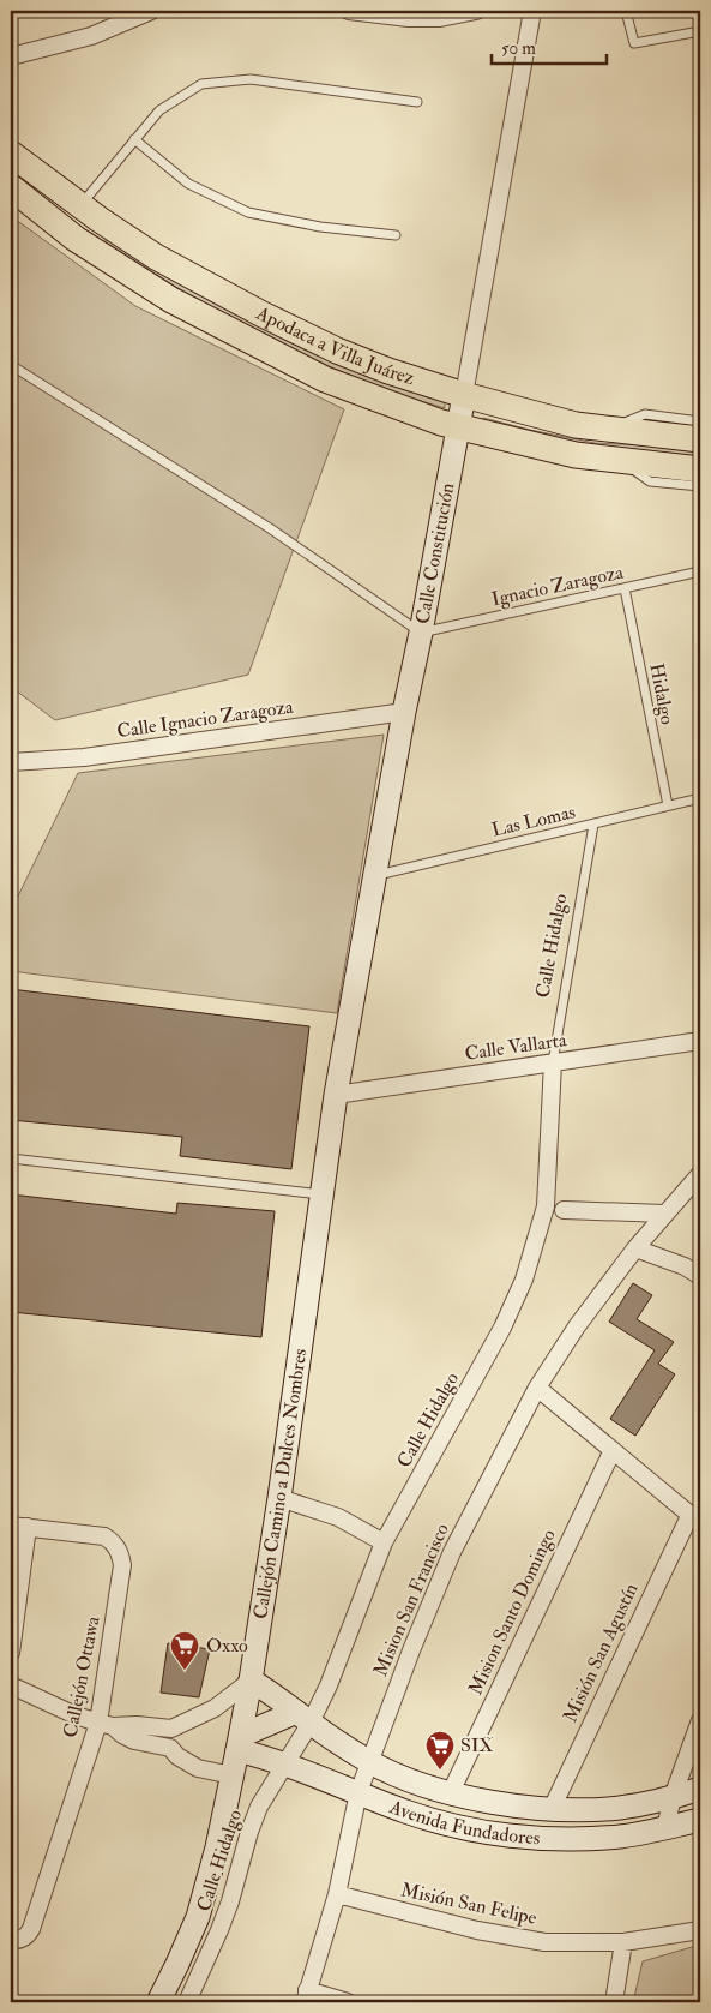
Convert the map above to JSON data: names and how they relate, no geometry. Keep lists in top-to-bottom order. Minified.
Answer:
{"streets":{"main road":["Apodaca a Villa Juárez","Calle Constitución","Callejón Camino a Dulces Nombres","Avenida Fundadores"],"street":["Calle Ignacio Zaragoza","Calle Hidalgo","Calle Vallarta","Mision San Francisco","Mision Santo Domingo","Misión San Agustín","Callejón Ottawa","Misión San Felipe"],"lane":["Ignacio Zaragoza","Hidalgo","Las Lomas"]},"crossings":[["Apodaca a Villa Juárez","Calle Constitución"],["Calle Constitución","Ignacio Zaragoza"],["Calle Constitución","Calle Ignacio Zaragoza"],["Calle Constitución","Las Lomas"],["Calle Constitución","Calle Vallarta"],["Calle Constitución","Callejón Camino a Dulces Nombres"],["Ignacio Zaragoza","Hidalgo"],["Hidalgo","Las Lomas"],["Las Lomas","Calle Hidalgo"],["Calle Hidalgo","Calle Vallarta"],["Calle Hidalgo","Avenida Fundadores"],["Calle Vallarta","Callejón Camino a Dulces Nombres"],["Callejón Camino a Dulces Nombres","Avenida Fundadores"],["Mision San Francisco","Avenida Fundadores"],["Mision San Francisco","Misión San Felipe"],["Mision Santo Domingo","Avenida Fundadores"],["Misión San Agustín","Avenida Fundadores"]],"places":{"supermarket":["Oxxo","SIX"]},"scale_bar":"50 m"}
